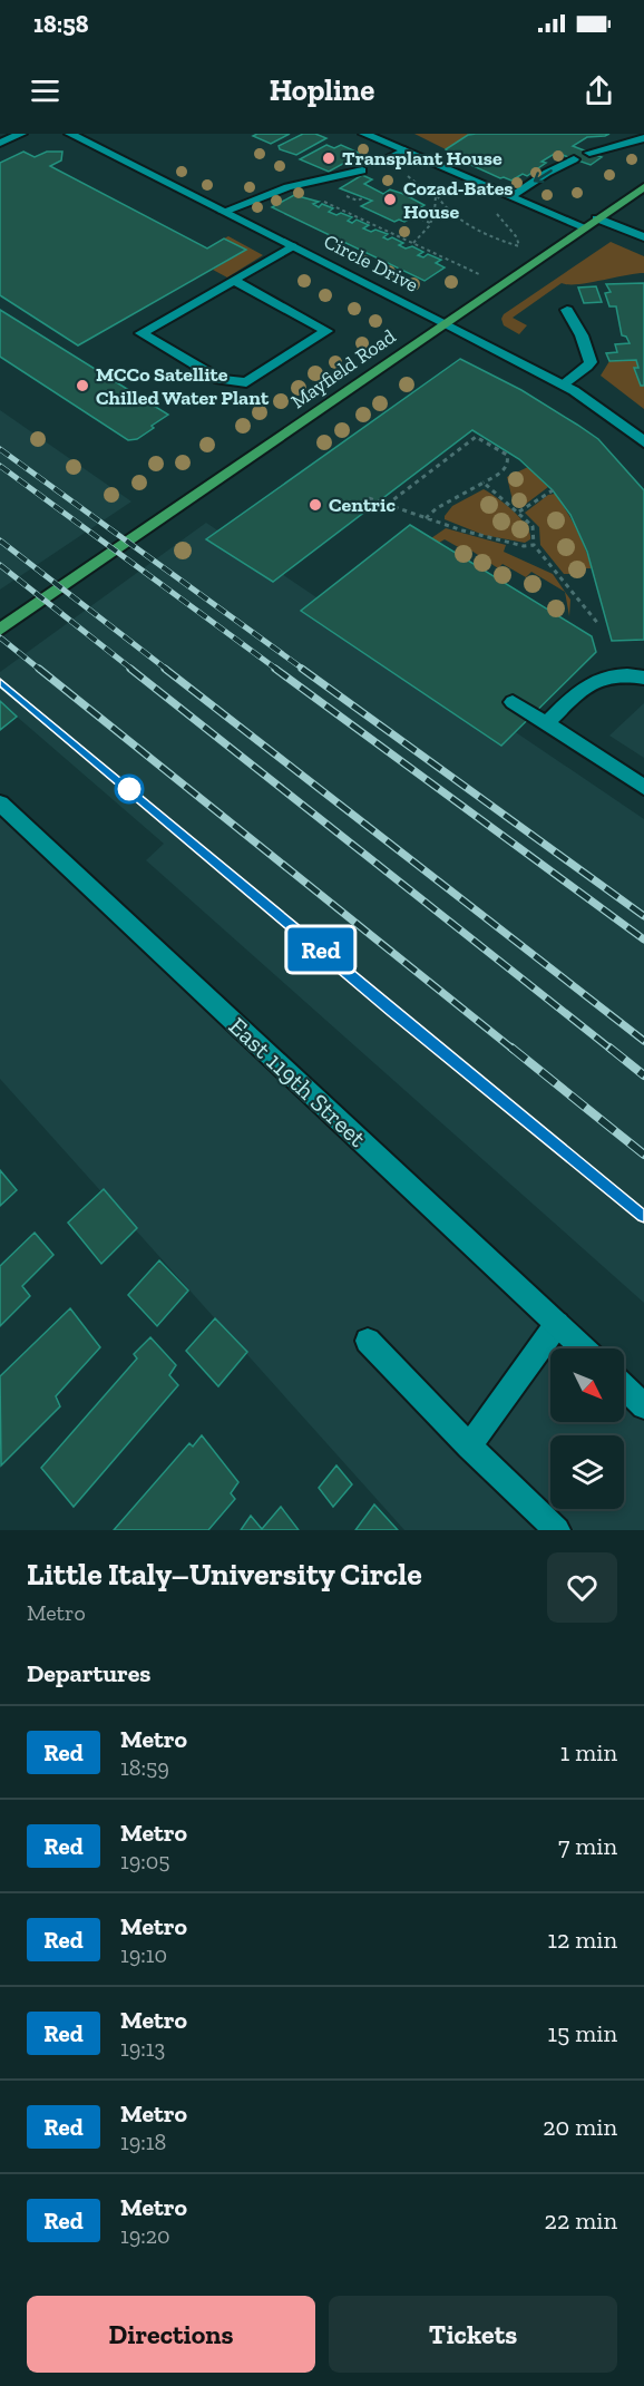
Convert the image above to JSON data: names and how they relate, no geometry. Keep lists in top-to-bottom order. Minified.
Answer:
{"streets":{"main road":["Mayfield Road"],"street":["Circle Drive","East 119th Street"]},"crossings":[["Circle Drive","Mayfield Road"]],"places":["Transplant House","Cozad-Bates House","MCCo Satellite Chilled Water Plant","Centric"],"lines":["metro line Red"],"north":"bottom right","page":{"status":"18:58","header":"Hopline","on_map":"Red","heading":[["Little Italy–University Circle","Metro"],"Departures"],"list":[{"mark":"Red","name":"Metro","note":"18:59","value":"1 min"},{"mark":"Red","name":"Metro","note":"19:05","value":"7 min"},{"mark":"Red","name":"Metro","note":"19:10","value":"12 min"},{"mark":"Red","name":"Metro","note":"19:13","value":"15 min"},{"mark":"Red","name":"Metro","note":"19:18","value":"20 min"},{"mark":"Red","name":"Metro","note":"19:20","value":"22 min"}],"buttons":["Directions","Tickets"]}}
